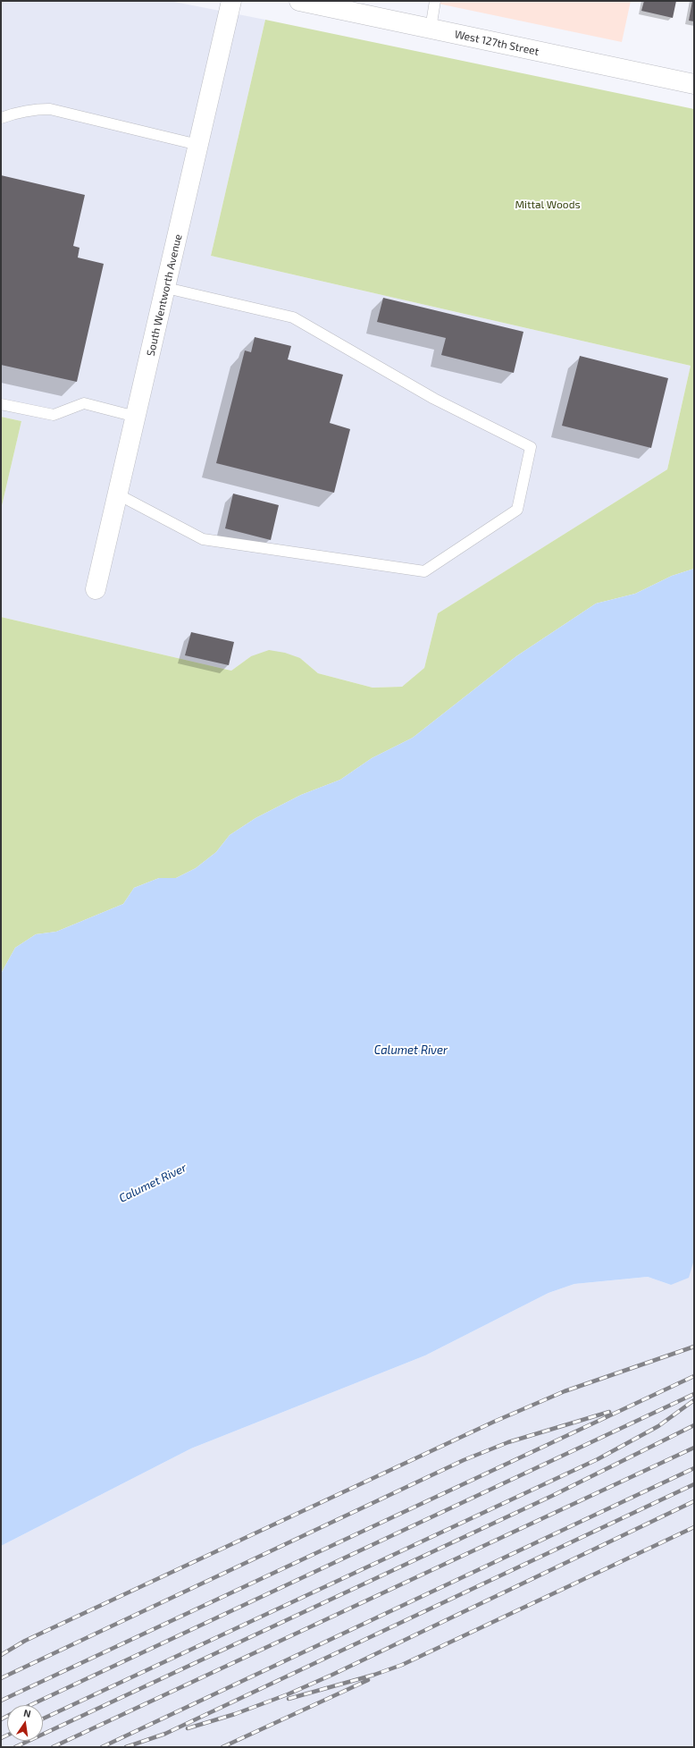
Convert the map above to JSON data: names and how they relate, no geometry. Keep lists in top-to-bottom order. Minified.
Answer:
{"streets":{"street":["West 127th Street","South Wentworth Avenue"]},"water":["Calumet River"],"parks":["Mittal Woods"],"north":"top"}
